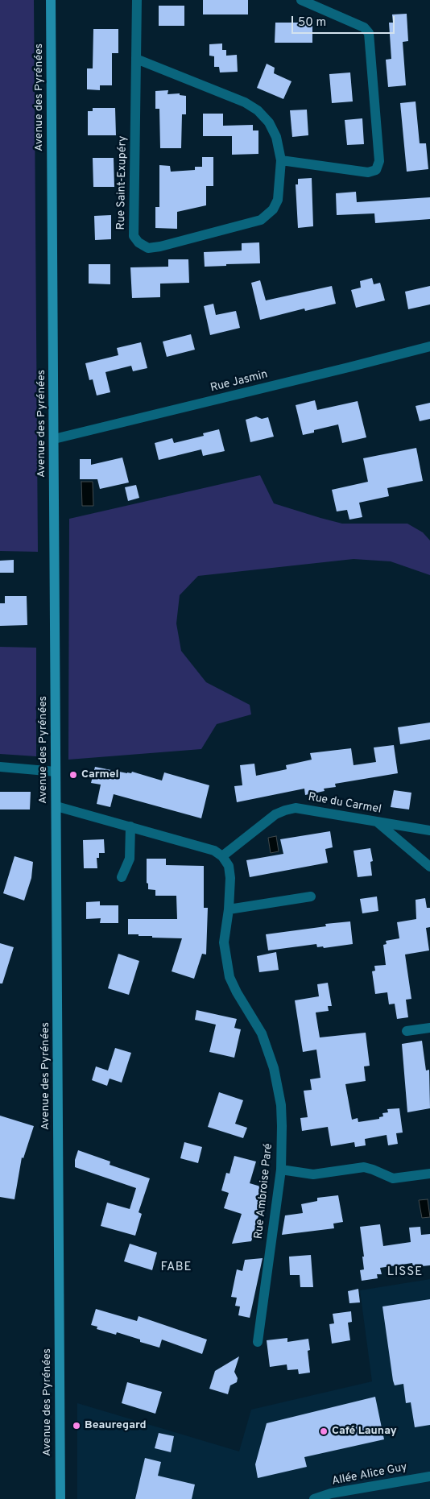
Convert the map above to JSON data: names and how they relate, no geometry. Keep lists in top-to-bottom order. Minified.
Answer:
{"streets":{"main road":["Avenue des Pyrénées"],"street":["Rue Saint-Exupéry","Rue Jasmin","Rue du Carmel","Rue Ambroise Paré","Allée Alice Guy"]},"crossings":[["Avenue des Pyrénées","Rue Jasmin"],["Rue du Carmel","Rue Ambroise Paré"]],"districts":["FABE","LISSE"],"places":["Carmel","Beauregard","Café Launay"],"scale_bar":"50 m"}
